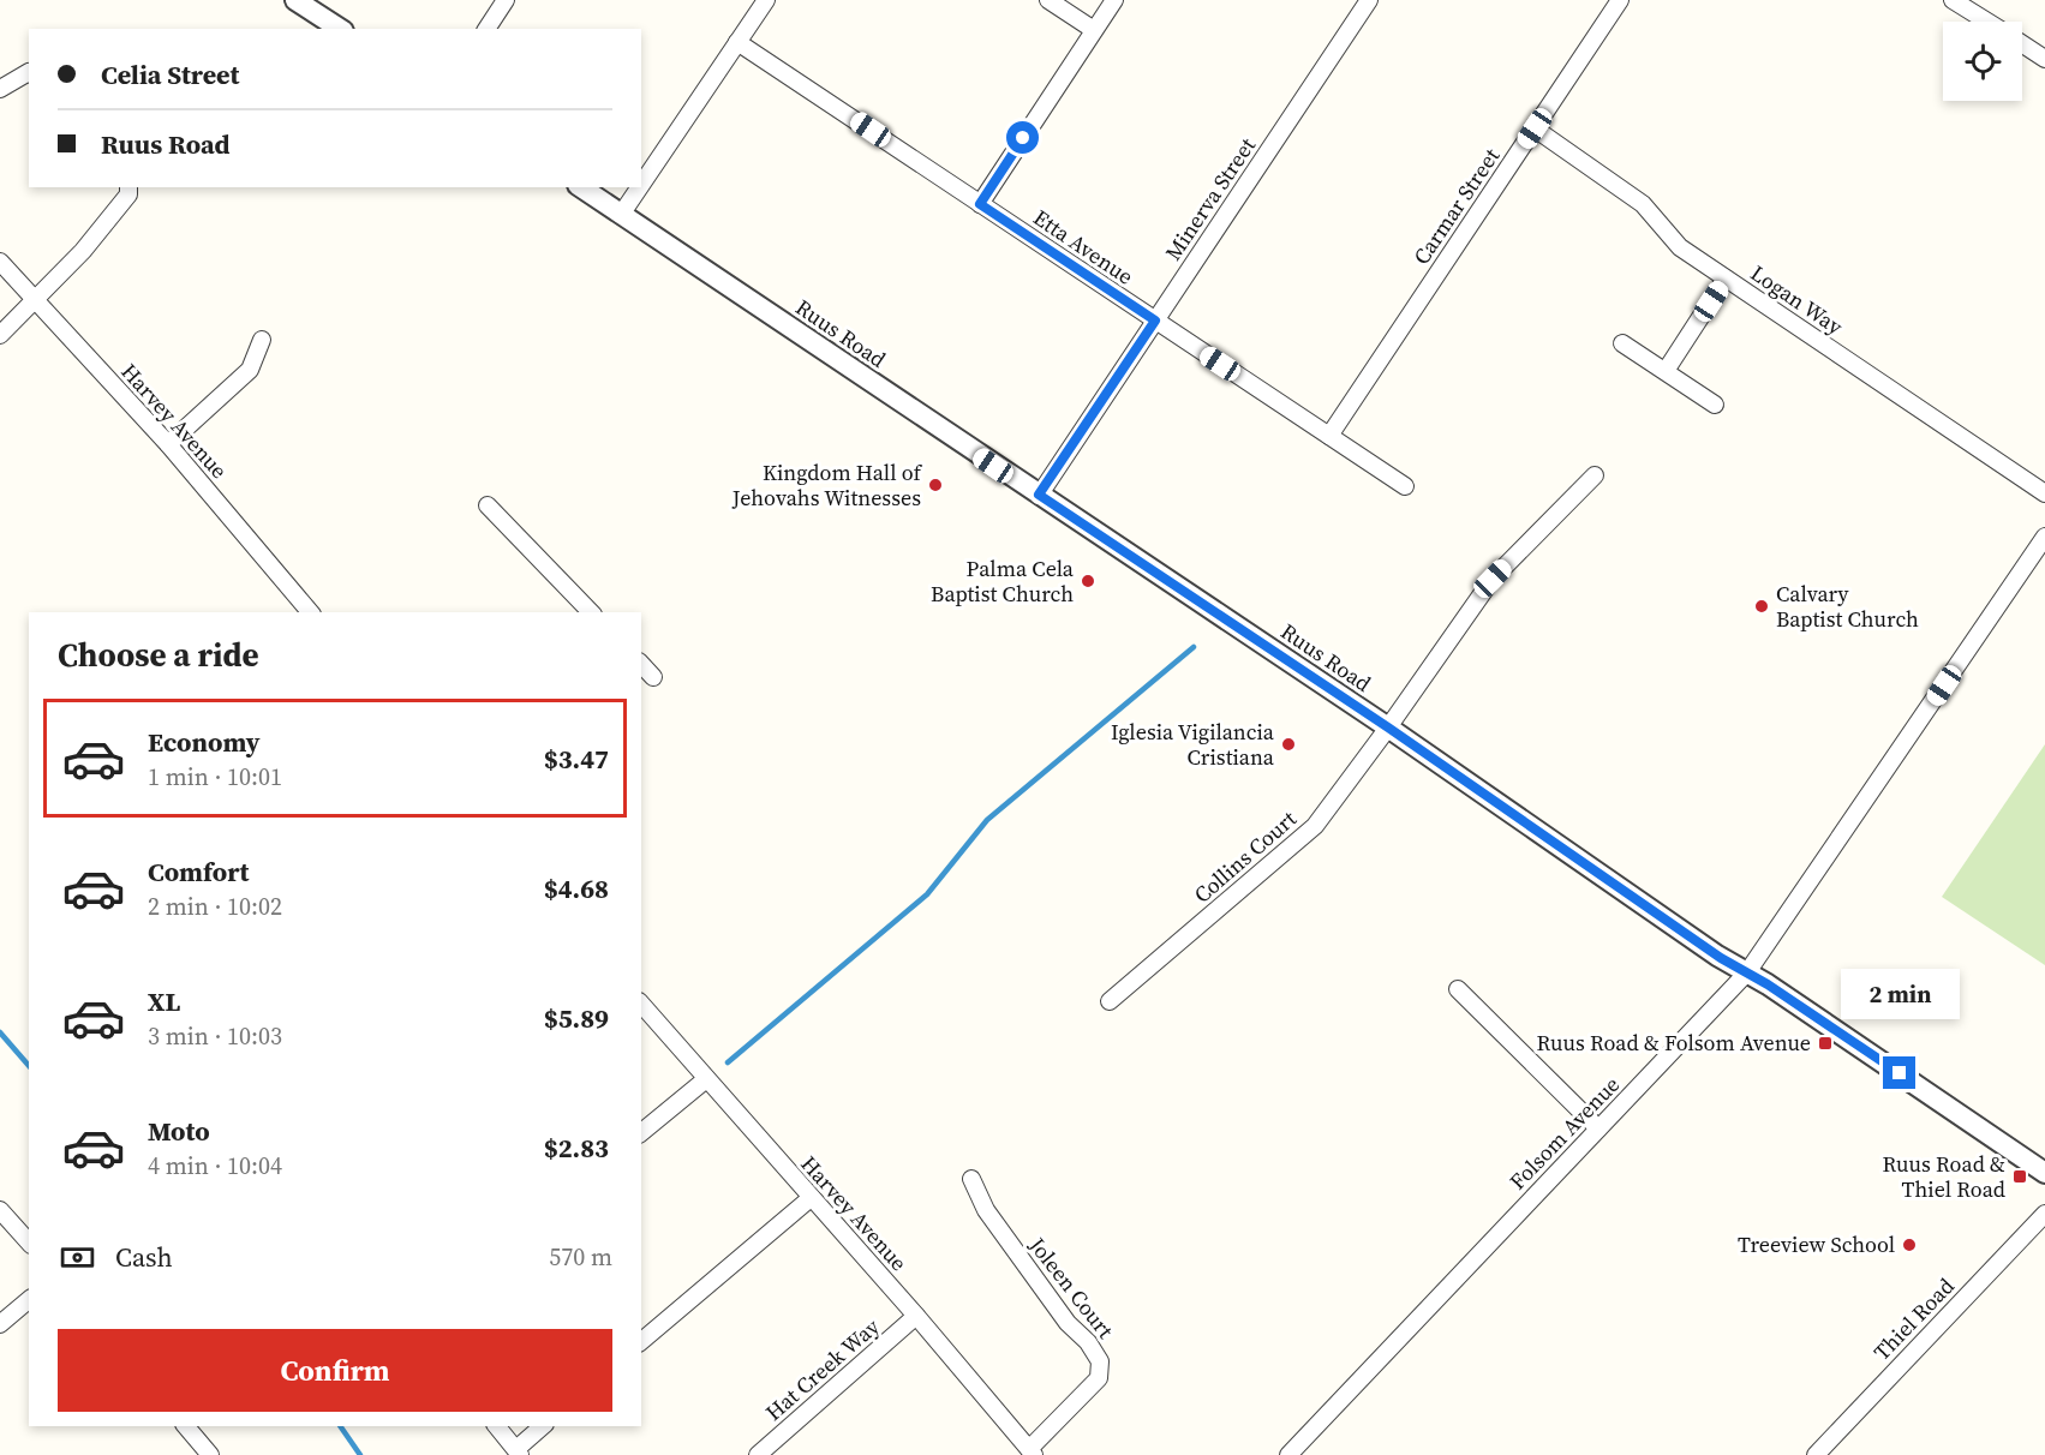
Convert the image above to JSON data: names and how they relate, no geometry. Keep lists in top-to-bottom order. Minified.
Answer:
{"streets":{"street":["Minerva Street","Carmar Street","Etta Avenue","Logan Way","Ruus Road","Harvey Avenue","Collins Court","Folsom Avenue","Joleen Court","Thiel Road","Hat Creek Way"]},"crossings":[["Minerva Street","Etta Avenue"],["Minerva Street","Ruus Road"],["Carmar Street","Etta Avenue"],["Carmar Street","Logan Way"],["Ruus Road","Collins Court"],["Ruus Road","Folsom Avenue"],["Harvey Avenue","Joleen Court"],["Harvey Avenue","Hat Creek Way"]],"places":{"other":["Kingdom Hall of Jehovahs Witnesses","Palma Cela Baptist Church","Calvary Baptist Church","Iglesia Vigilancia Cristiana","Treeview School"],"transit":["Ruus Road & Folsom Avenue","Ruus Road & Thiel Road"]},"page":{"banner":["Celia Street","Ruus Road"],"heading":"Choose a ride","list":[{"name":"Economy","note":"1 min · 10:01","value":"$3.47"},{"name":"Comfort","note":"2 min · 10:02","value":"$4.68"},{"name":"XL","note":"3 min · 10:03","value":"$5.89"},{"name":"Moto","note":"4 min · 10:04","value":"$2.83"}],"bubble":"2 min","pay":["Cash","570 m"],"buttons":"Confirm"}}
